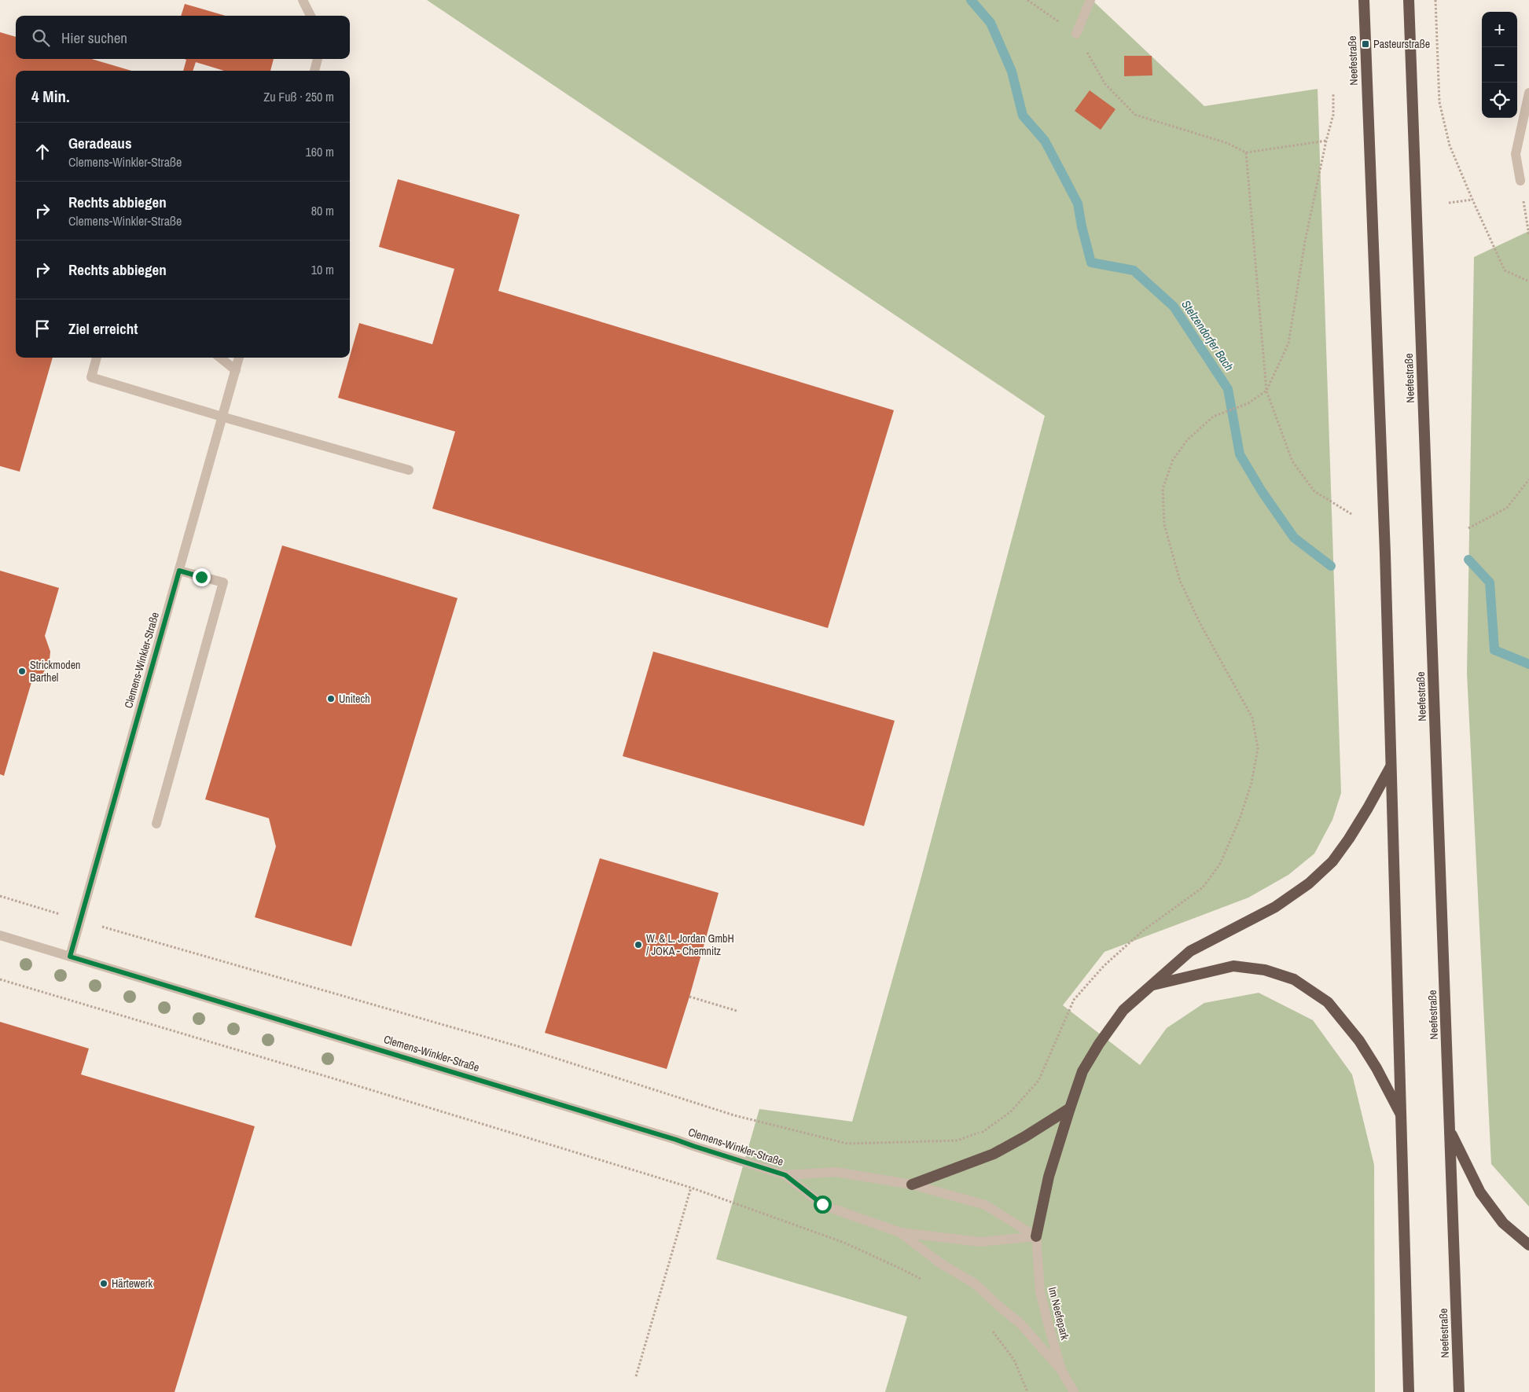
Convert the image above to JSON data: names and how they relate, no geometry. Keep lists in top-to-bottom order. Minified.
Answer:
{"streets":{"highway":["Neefestraße"],"street":["Clemens-Winkler-Straße","Im Neefepark"]},"crossings":[["Clemens-Winkler-Straße","Im Neefepark"]],"water":["Stelzendorfer Bach"],"places":{"transit":["Pasteurstraße"],"other":["Strickmoden Barthel","Unitech","W. & L. Jordan GmbH / JOKA - Chemnitz","Härtewerk"]},"page":{"map_buttons":["+","−"],"search":"Hier suchen","heading":["4 Min.","Zu Fuß · 250 m"],"list":[["Geradeaus","Clemens-Winkler-Straße","160 m"],["Rechts abbiegen","Clemens-Winkler-Straße","80 m"],["Rechts abbiegen","10 m"],"Ziel erreicht"]}}
